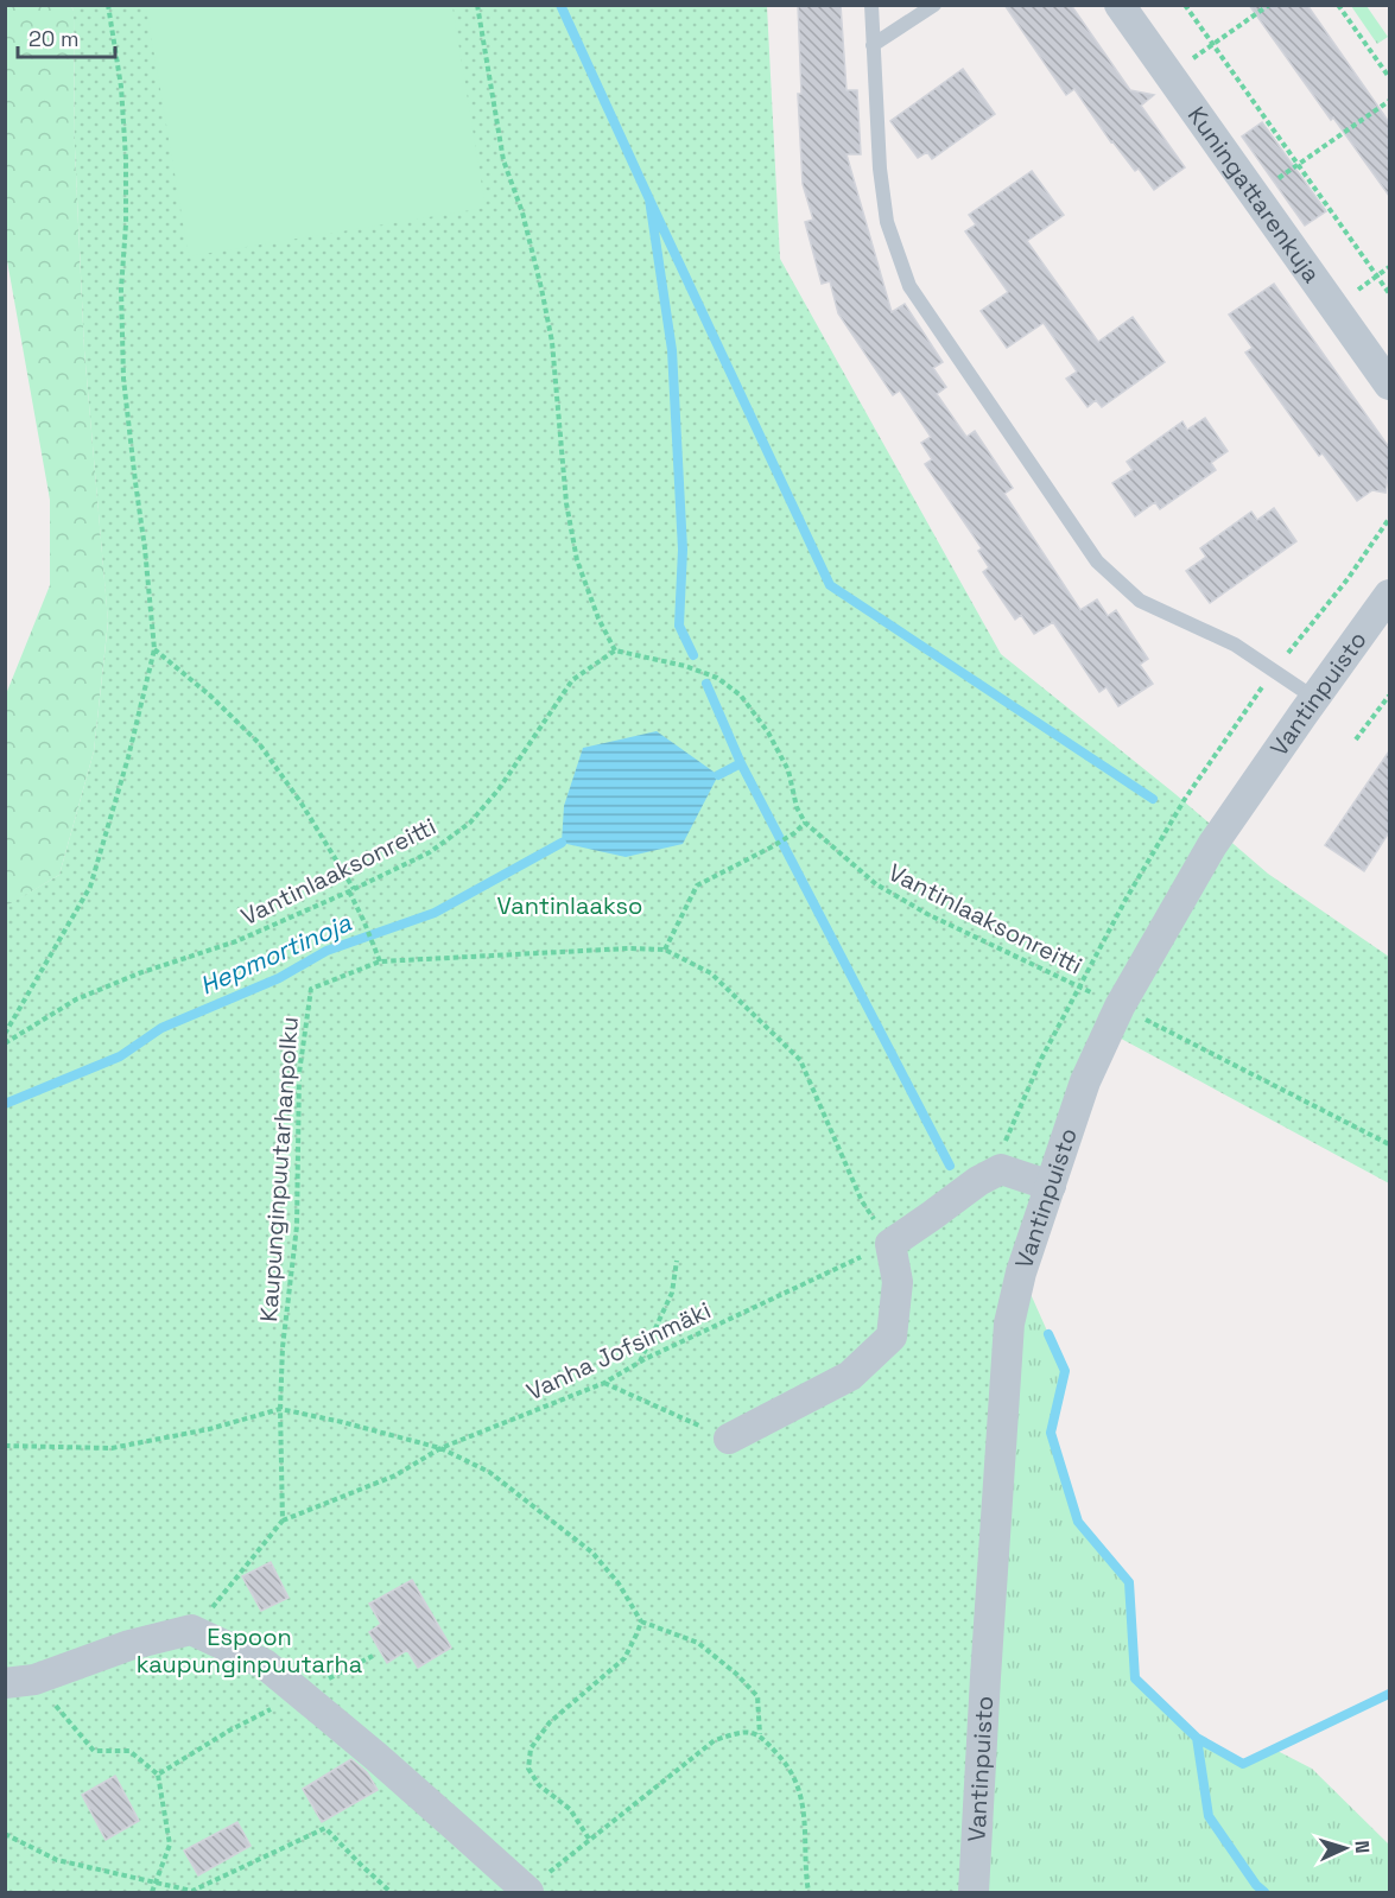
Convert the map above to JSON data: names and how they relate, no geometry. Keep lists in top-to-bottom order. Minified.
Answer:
{"streets":{"street":["Kuningattarenkuja","Vantinpuisto"],"path":["Vantinlaaksonreitti","Kaupunginpuutarhanpolku","Vanha Jofsinmäki"]},"crossings":[["Vantinpuisto","Vantinlaaksonreitti"],["Kaupunginpuutarhanpolku","Vanha Jofsinmäki"]],"water":["Hepmortinoja"],"parks":["Vantinlaakso","Espoon kaupunginpuutarha"],"scale_bar":"20 m","north":"right"}
